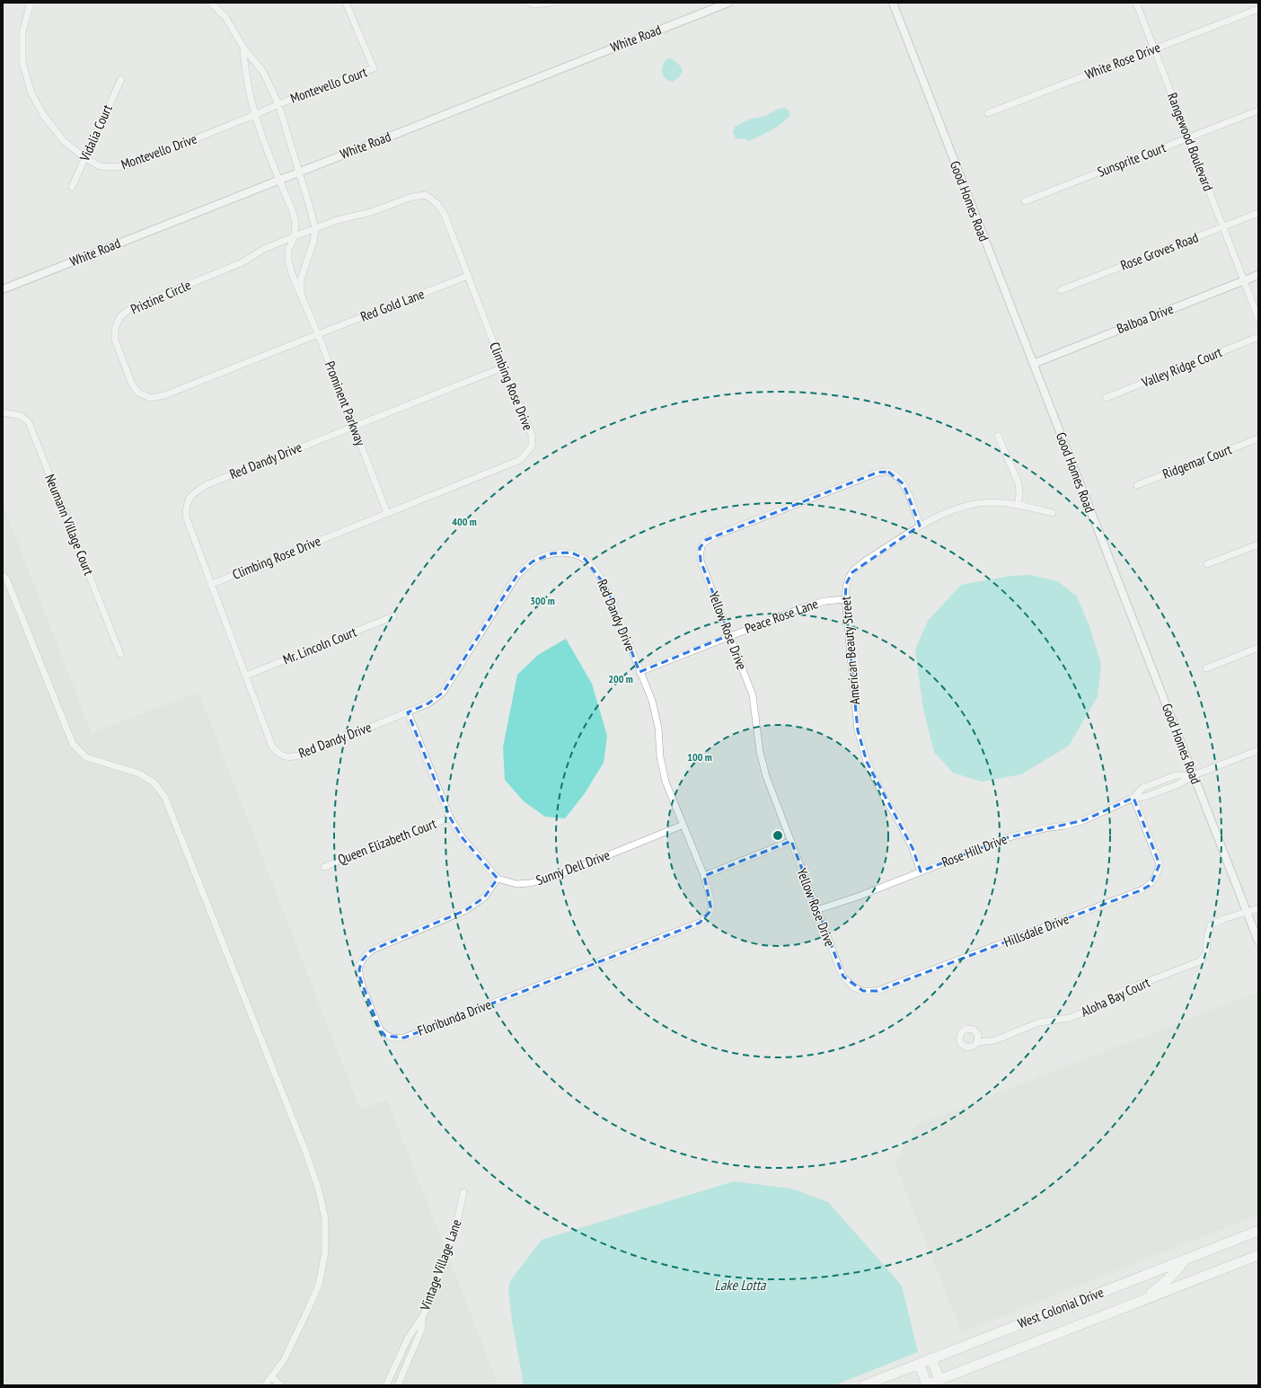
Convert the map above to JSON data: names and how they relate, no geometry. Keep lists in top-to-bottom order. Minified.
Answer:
{"streets":{"highway":["West Colonial Drive"],"street":["White Road","White Rose Drive","Montevello Court","Vidalia Court","Rangewood Boulevard","Montevello Drive","Sunsprite Court","Good Homes Road","Rose Groves Road","Pristine Circle","Red Gold Lane","Balboa Drive","Valley Ridge Court","Climbing Rose Drive","Prominent Parkway","Red Dandy Drive","Ridgemar Court","Neumann Village Court","Peace Rose Lane","Yellow Rose Drive","Mr. Lincoln Court","American Beauty Street","Queen Elizabeth Court","Rose Hill Drive","Sunny Dell Drive","Hillsdale Drive","Aloha Bay Court","Floribunda Drive","Vintage Village Lane"]},"crossings":[["White Road","Prominent Parkway"],["White Rose Drive","Rangewood Boulevard"],["Montevello Court","Montevello Drive"],["Montevello Court","Prominent Parkway"],["Vidalia Court","Montevello Drive"],["Rangewood Boulevard","Sunsprite Court"],["Rangewood Boulevard","Rose Groves Road"],["Rangewood Boulevard","Balboa Drive"],["Montevello Drive","Prominent Parkway"],["Good Homes Road","Balboa Drive"],["Good Homes Road","Rose Hill Drive"],["Good Homes Road","Aloha Bay Court"],["Pristine Circle","Red Gold Lane"],["Pristine Circle","Climbing Rose Drive"],["Pristine Circle","Prominent Parkway"],["Red Gold Lane","Climbing Rose Drive"],["Red Gold Lane","Prominent Parkway"],["Climbing Rose Drive","Prominent Parkway"],["Climbing Rose Drive","Red Dandy Drive"],["Prominent Parkway","Red Dandy Drive"],["Red Dandy Drive","Peace Rose Lane"],["Red Dandy Drive","Mr. Lincoln Court"],["Red Dandy Drive","Sunny Dell Drive"],["Red Dandy Drive","Floribunda Drive"],["Peace Rose Lane","Yellow Rose Drive"],["Peace Rose Lane","American Beauty Street"],["Yellow Rose Drive","American Beauty Street"],["Yellow Rose Drive","Rose Hill Drive"],["Yellow Rose Drive","Hillsdale Drive"],["American Beauty Street","Rose Hill Drive"],["Rose Hill Drive","Hillsdale Drive"],["Sunny Dell Drive","Floribunda Drive"]],"water":["Lake Lotta"],"rings":["400 m","300 m","200 m","100 m"]}
